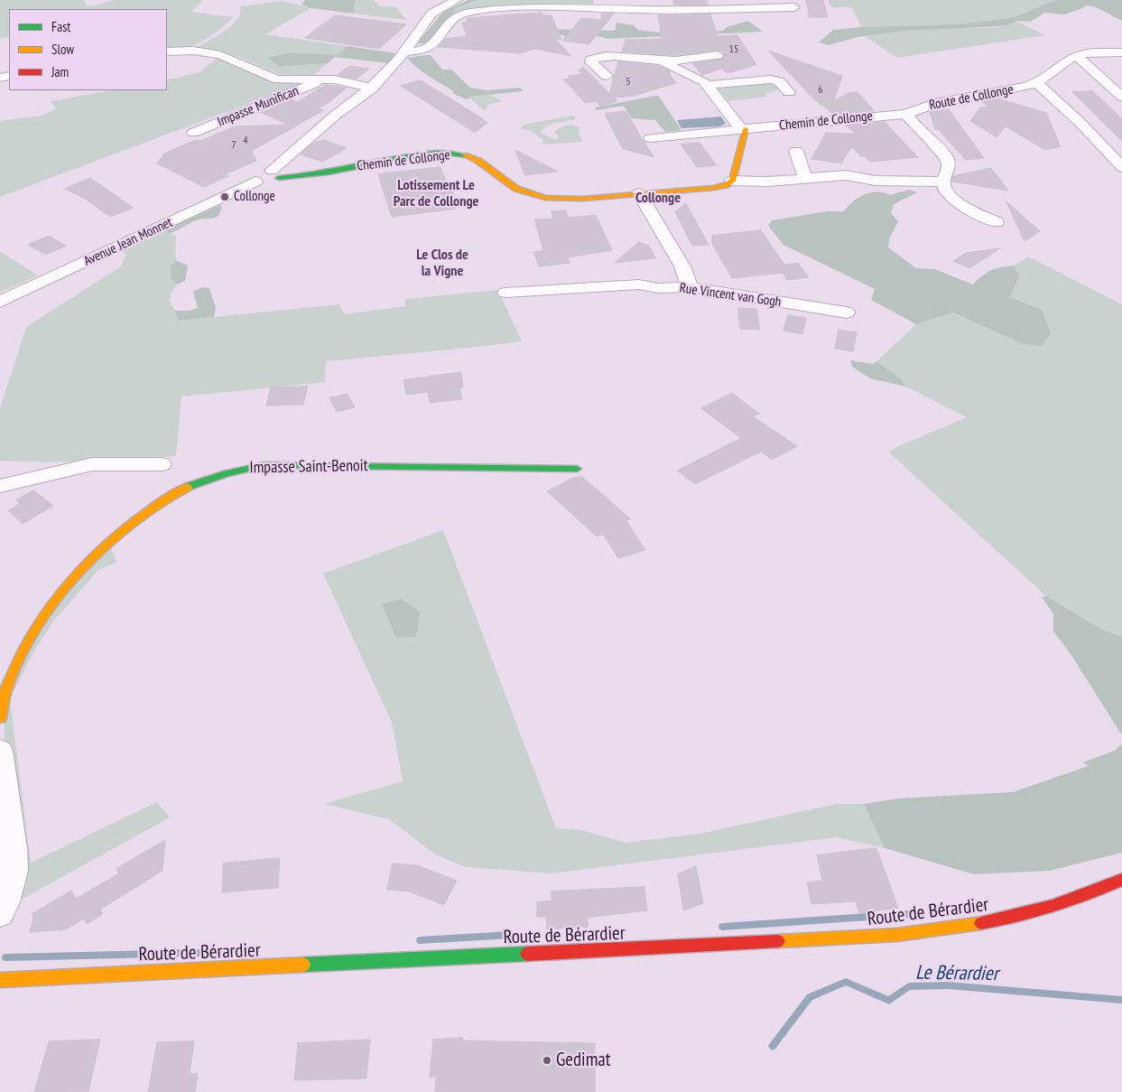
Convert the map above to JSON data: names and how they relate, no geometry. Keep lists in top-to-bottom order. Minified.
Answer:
{"streets":{"street":["Route de Collonge","Impasse Munifican","Chemin de Collonge","Avenue Jean Monnet","Rue Vincent van Gogh","Impasse Saint-Benoit","Route de Bérardier"]},"crossings":[["Route de Collonge","Chemin de Collonge"],["Chemin de Collonge","Avenue Jean Monnet"]],"districts":["Lotissement Le Parc de Collonge","Collonge","Le Clos de la Vigne"],"water":["Le Bérardier"],"places":["Collonge","Gedimat"],"house_numbers":["15","5","6","4","7"],"legend":["Fast","Slow","Jam"]}
